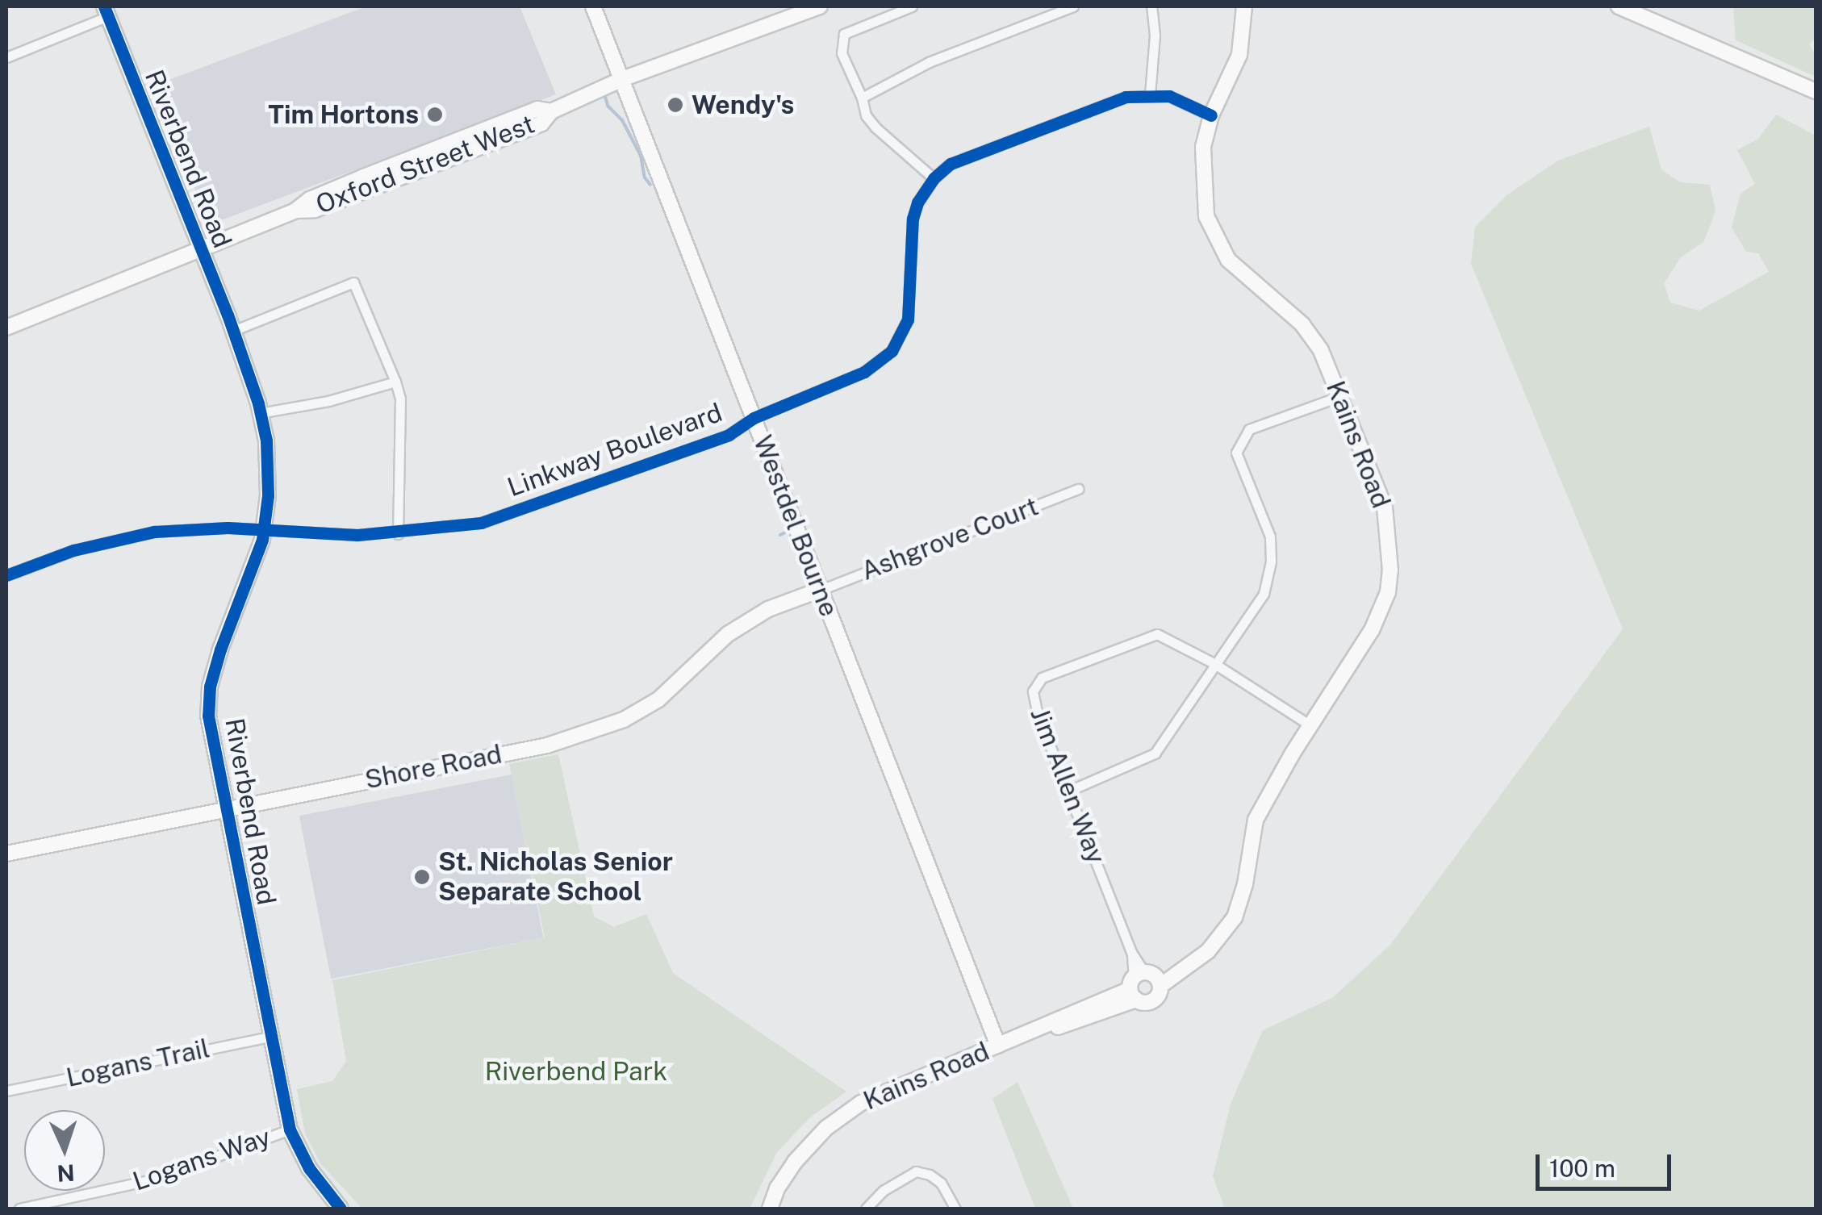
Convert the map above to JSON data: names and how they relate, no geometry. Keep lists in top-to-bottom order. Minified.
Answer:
{"streets":{"street":["Riverbend Road","Oxford Street West","Kains Road","Linkway Boulevard","Westdel Bourne","Ashgrove Court","Shore Road","Jim Allen Way","Logans Trail","Logans Way"]},"crossings":[["Riverbend Road","Oxford Street West"],["Riverbend Road","Linkway Boulevard"],["Riverbend Road","Shore Road"],["Riverbend Road","Logans Trail"],["Riverbend Road","Logans Way"],["Oxford Street West","Westdel Bourne"],["Kains Road","Linkway Boulevard"],["Kains Road","Westdel Bourne"],["Kains Road","Jim Allen Way"],["Linkway Boulevard","Westdel Bourne"],["Westdel Bourne","Ashgrove Court"],["Westdel Bourne","Shore Road"],["Ashgrove Court","Shore Road"]],"parks":["Riverbend Park"],"places":["Wendy's","Tim Hortons","St. Nicholas Senior Separate School"],"scale_bar":"100 m","north":"bottom"}
